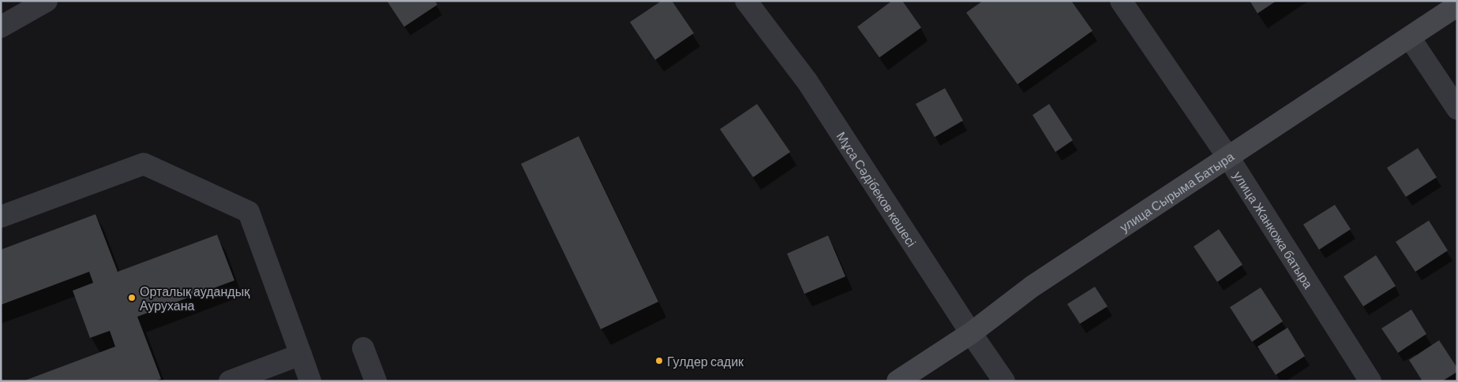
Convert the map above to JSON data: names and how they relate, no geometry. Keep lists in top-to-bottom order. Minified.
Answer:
{"streets":{"street":["Мұса Сәдібеков көшесі","улица Сырыма Батыра","улица Жанкожа батыра"]},"crossings":[["Мұса Сәдібеков көшесі","улица Сырыма Батыра"],["улица Сырыма Батыра","улица Жанкожа батыра"]],"places":["Орталық аудандық Аурухана","Гулдер садик"]}
